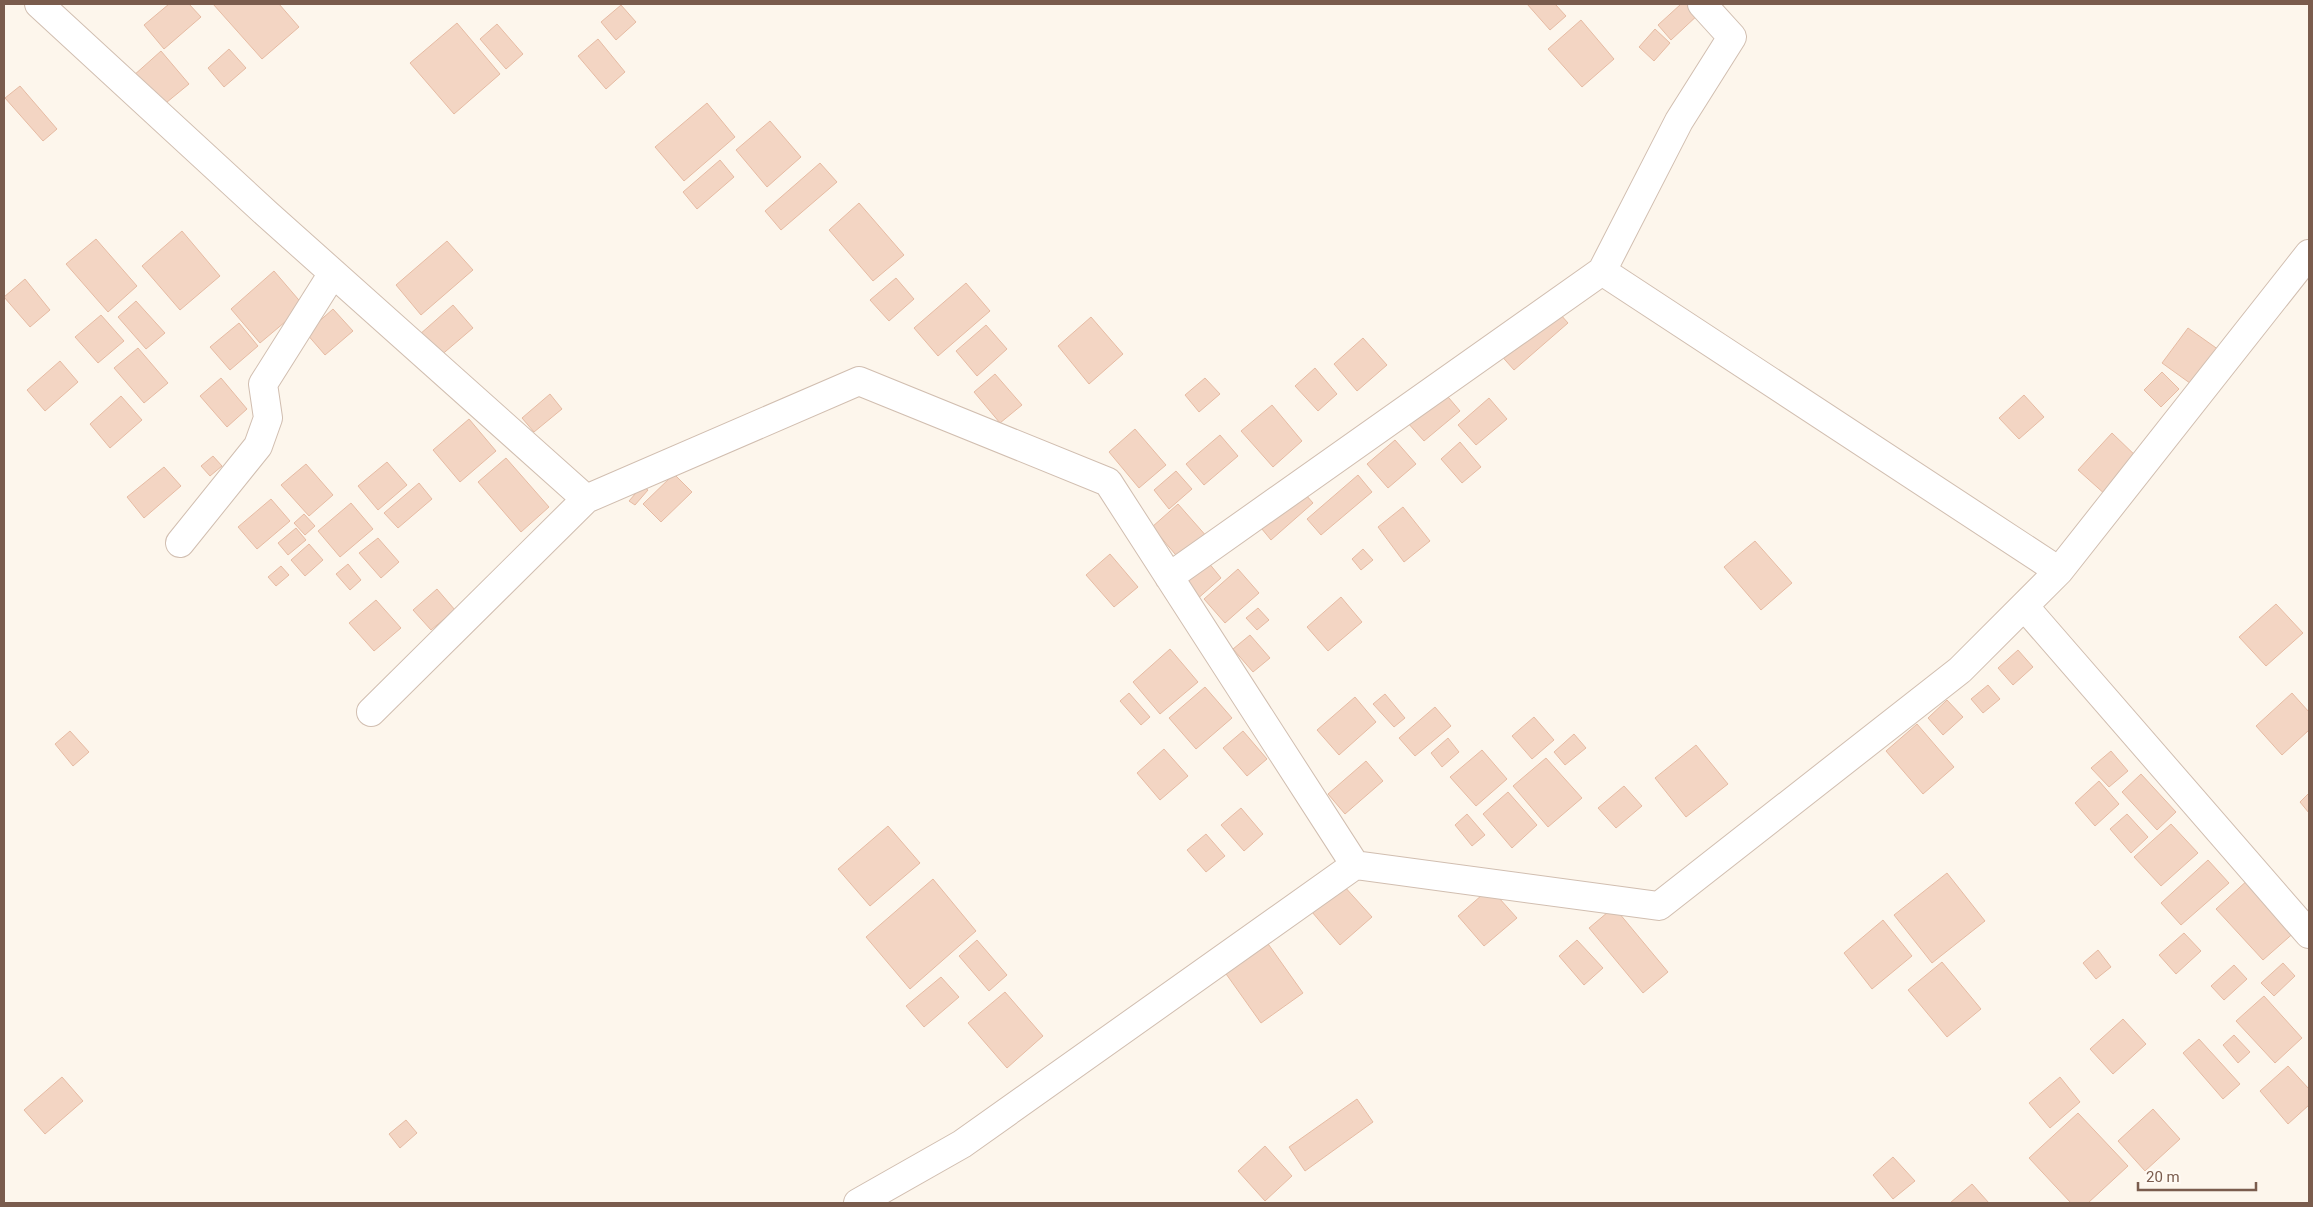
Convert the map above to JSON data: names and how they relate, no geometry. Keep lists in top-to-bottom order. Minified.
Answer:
{"scale_bar":"20 m"}
